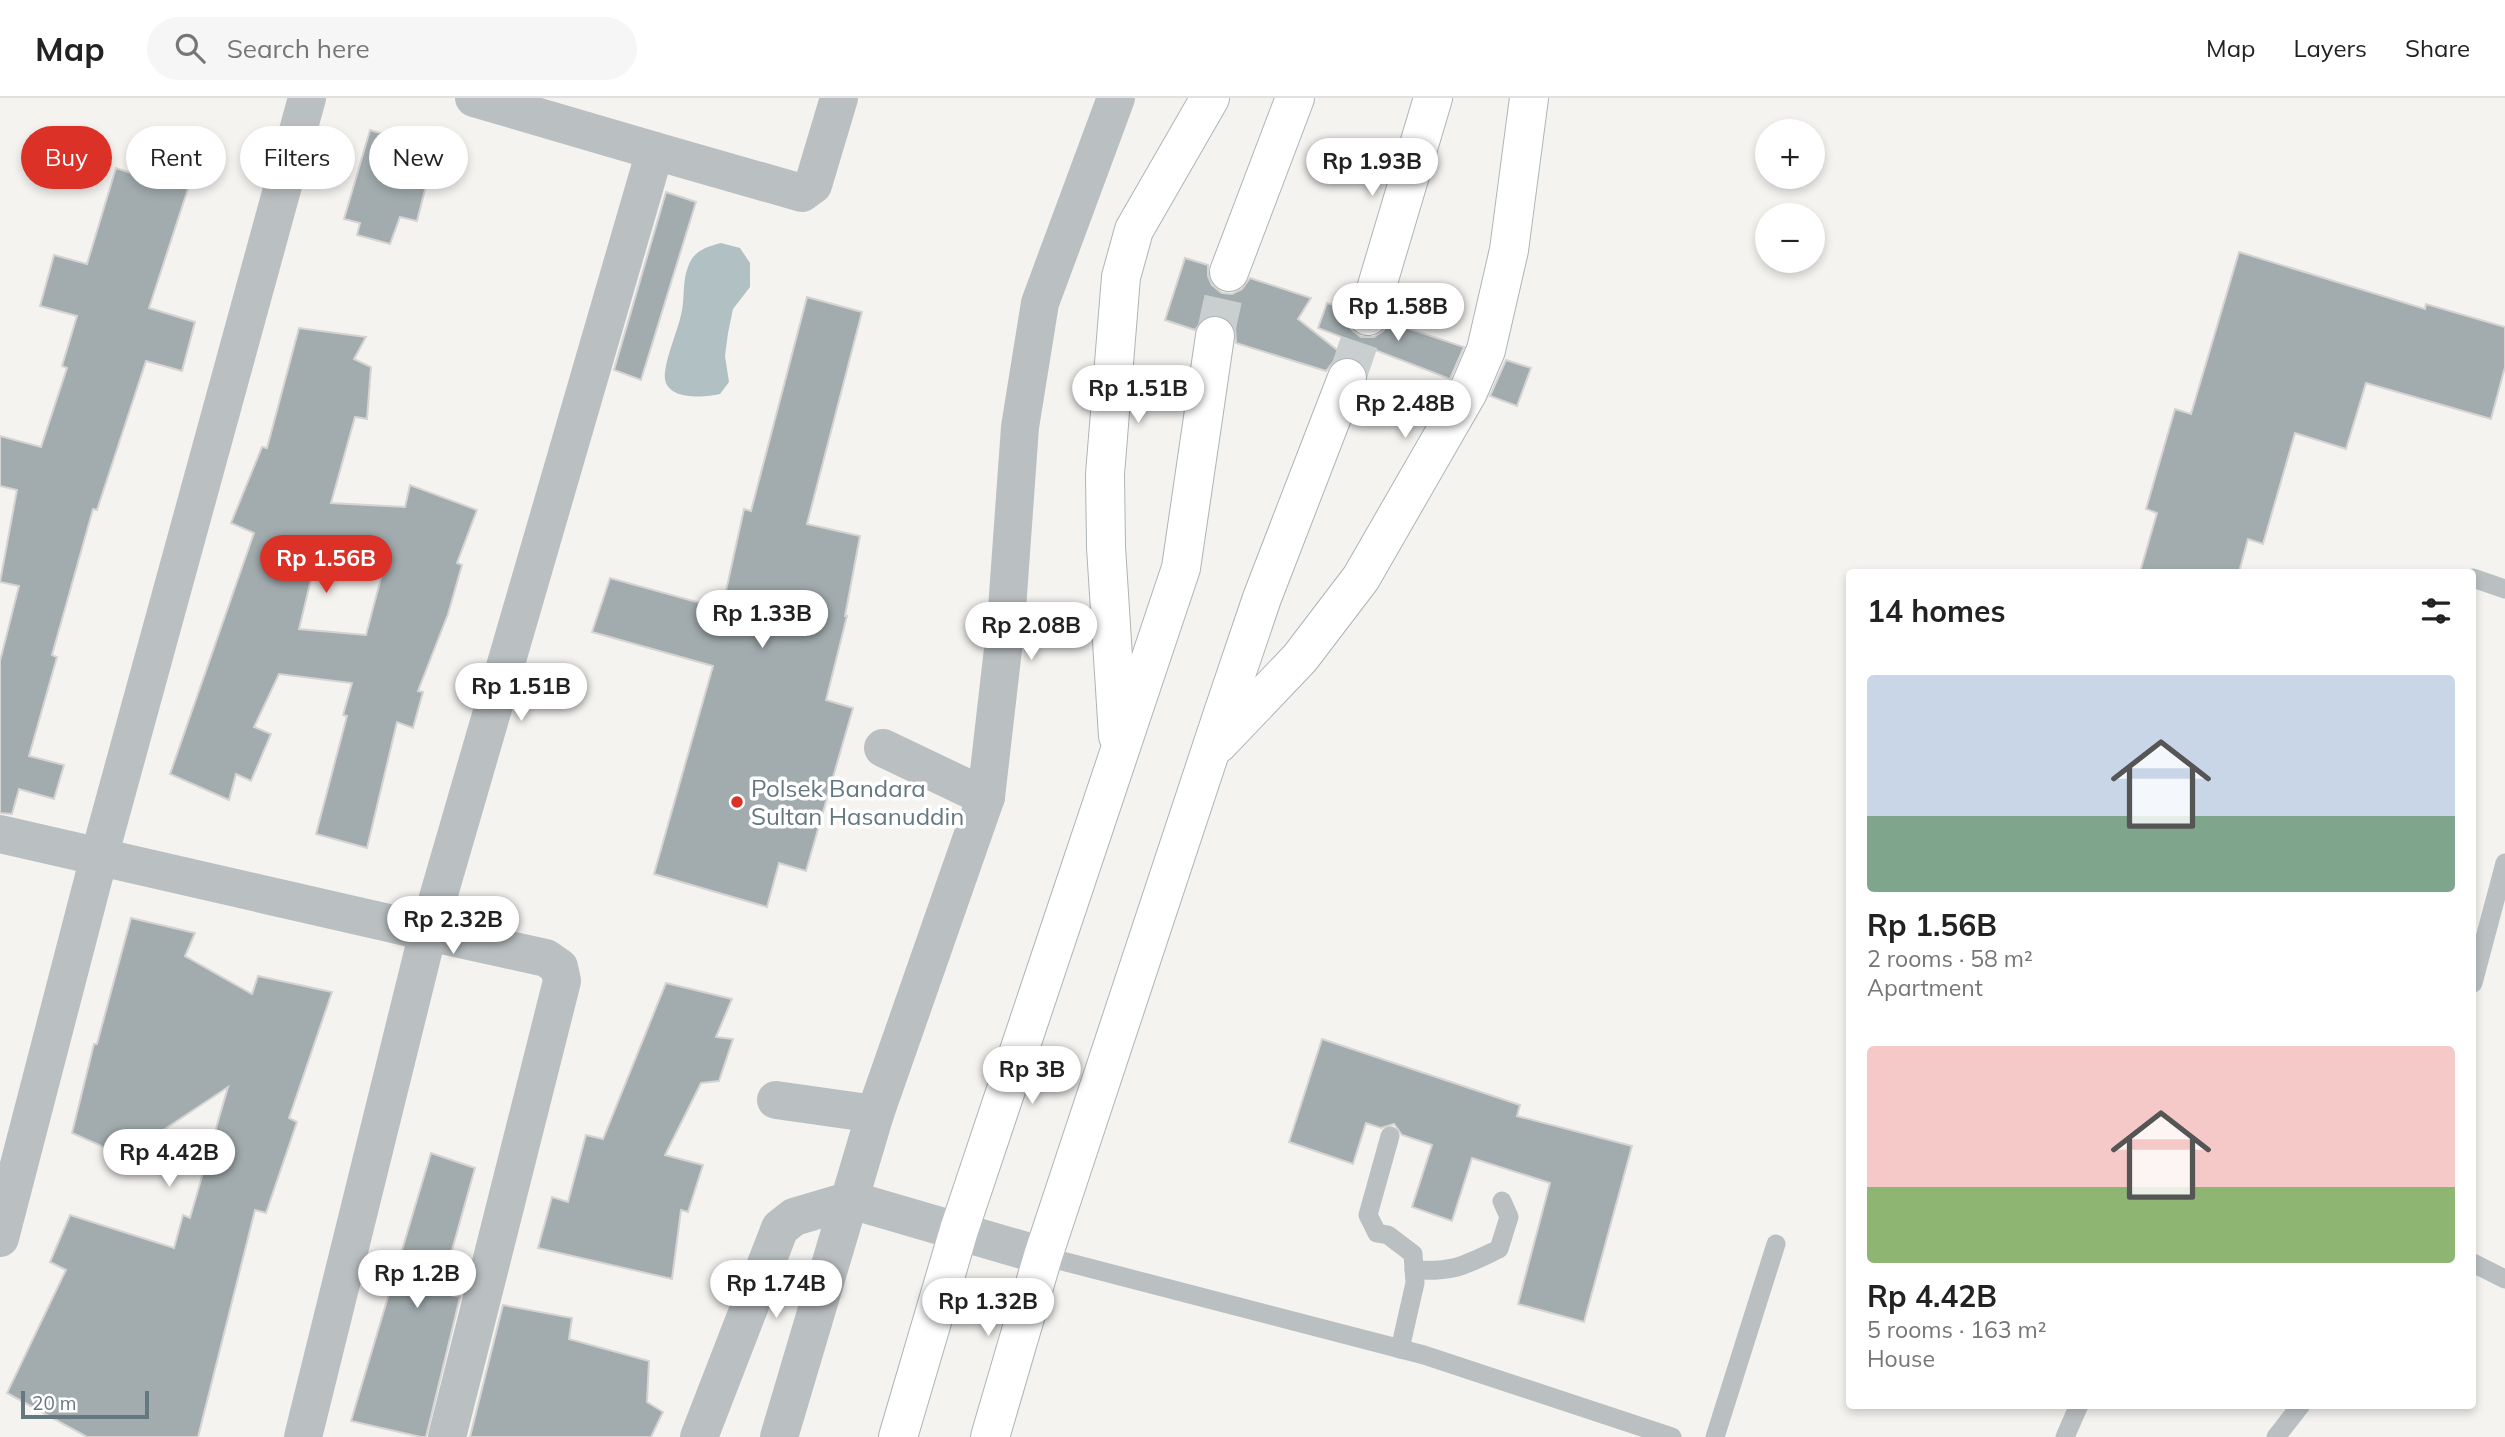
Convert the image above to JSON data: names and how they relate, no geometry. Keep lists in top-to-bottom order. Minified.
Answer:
{"places":["Polsek Bandara Sultan Hasanuddin"],"scale_bar":"20 m","page":{"header":"Map","search":"Search here","nav":["Map","Layers","Share"],"map_buttons":["+","−"],"chip":["Buy","Rent","Filters","New"],"price":["Rp 1.93B","Rp 1.58B","Rp 1.51B","Rp 2.48B","Rp 1.56B","Rp 1.33B","Rp 2.08B","Rp 1.51B","Rp 2.32B","Rp 3B","Rp 4.42B","Rp 1.2B","Rp 1.74B","Rp 1.32B"],"heading":"14 homes","list":[{"name":"Rp 1.56B","note":"2 rooms · 58 m² · Apartment"},{"name":"Rp 4.42B","note":"5 rooms · 163 m² · House"}],"scale":"20 m"}}
